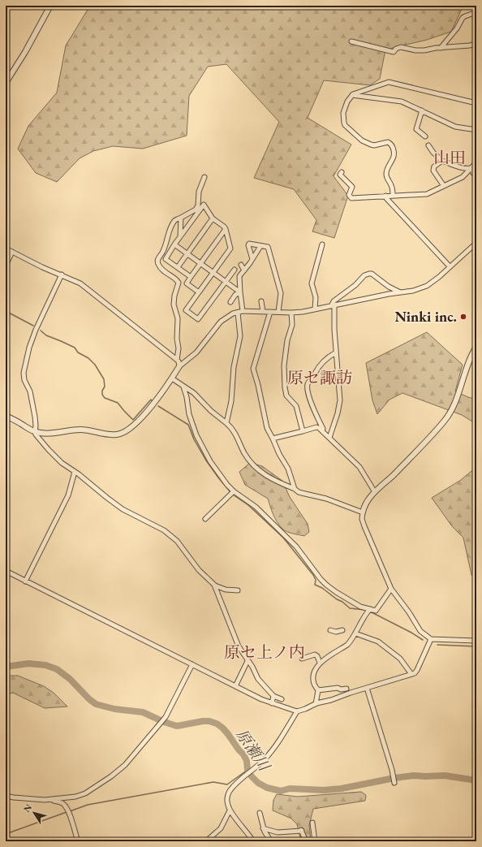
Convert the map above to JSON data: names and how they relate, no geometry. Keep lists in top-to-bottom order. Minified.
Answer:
{"districts":["山田","原セ諏訪","原セ上ノ内"],"water":["原瀬川"],"places":["Ninki inc."],"north":"top left"}
